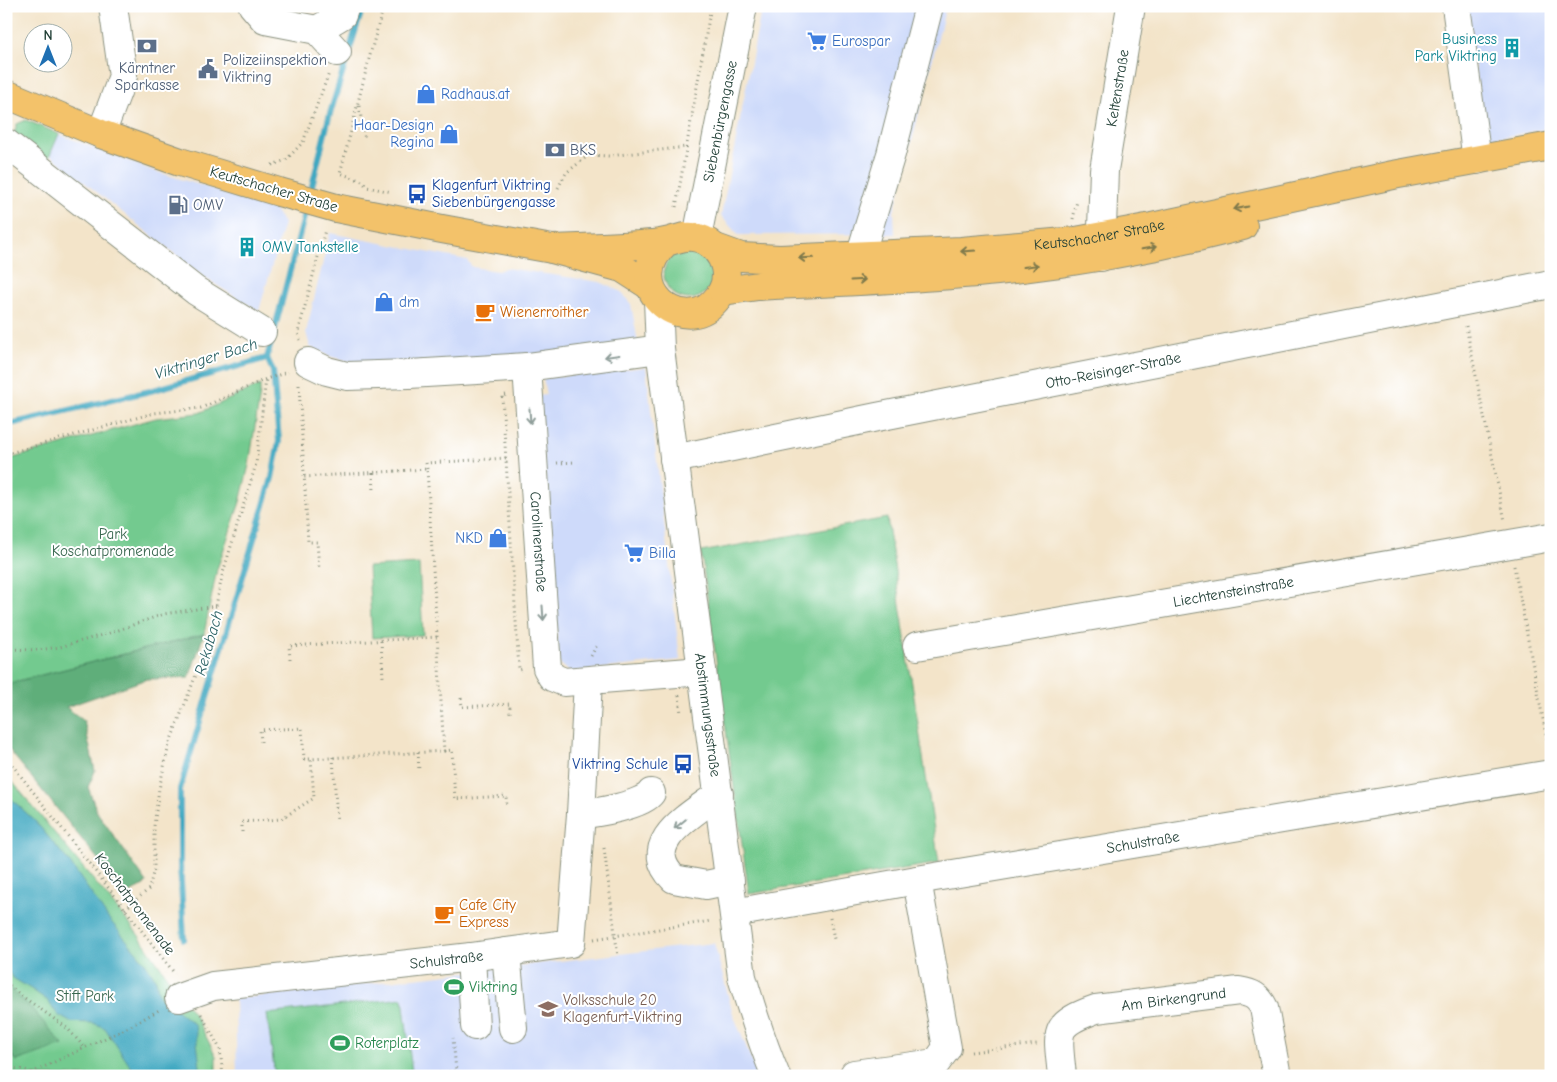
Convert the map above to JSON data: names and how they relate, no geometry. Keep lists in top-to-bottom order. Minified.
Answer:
{"streets":{"main road":["Keutschacher Straße"],"street":["Keltenstraße","Siebenbürgengasse","Otto-Reisinger-Straße","Carolinenstraße","Liechtensteinstraße","Abstimmungsstraße","Schulstraße","Am Birkengrund"],"path":["Koschatpromenade"]},"crossings":[["Keltenstraße","Keutschacher Straße"],["Siebenbürgengasse","Keutschacher Straße"],["Siebenbürgengasse","Abstimmungsstraße"],["Keutschacher Straße","Abstimmungsstraße"],["Otto-Reisinger-Straße","Abstimmungsstraße"],["Carolinenstraße","Abstimmungsstraße"],["Abstimmungsstraße","Schulstraße"],["Schulstraße","Koschatpromenade"]],"water":["Viktringer Bach","Rekabach"],"parks":["Park Koschatpromenade","Stift Park"],"places":{"supermarket":["Eurospar","Billa"],"bank":["Kärntner Sparkasse","BKS"],"building":["Business Park Viktring","OMV Tankstelle"],"public building":["Polizeiinspektion Viktring"],"shop":["Radhaus.at","Haar-Design Regina","dm","NKD"],"bus stop":["Klagenfurt Viktring Siebenbürgengasse","Viktring Schule"],"fuel station":["OMV"],"cafe":["Wienerroither","Cafe City Express"],"sports":["Viktring","Roterplatz"],"school or university":["Volksschule 20 Klagenfurt-Viktring"]},"north":"top"}
